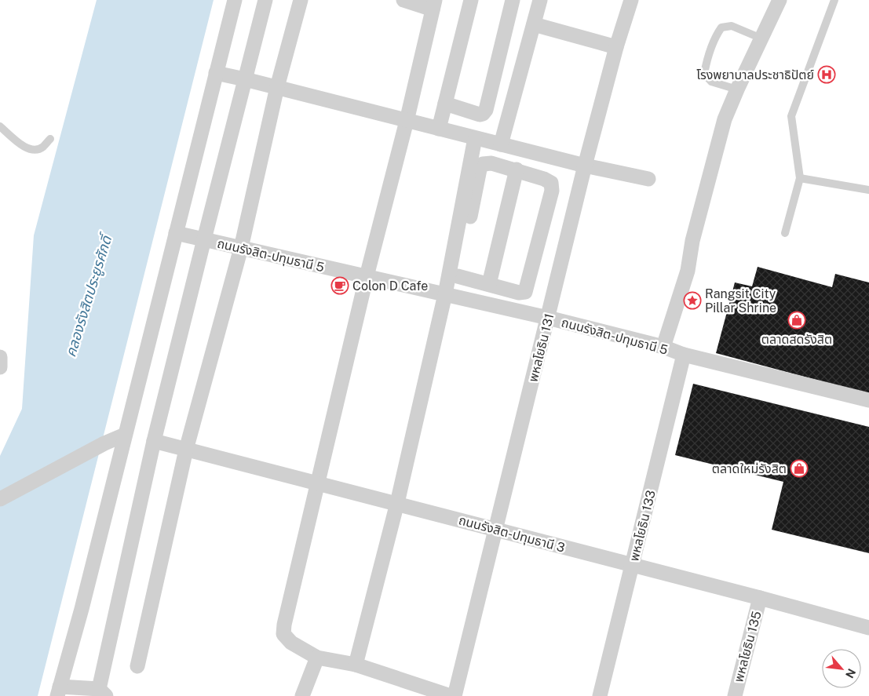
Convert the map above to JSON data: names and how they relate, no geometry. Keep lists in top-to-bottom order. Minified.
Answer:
{"streets":{"street":["ถนนรังสิต-ปทุมธานี 5","พหลโยธิน 131","พหลโยธิน 133","ถนนรังสิต-ปทุมธานี 3","พหลโยธิน 135"]},"crossings":[["ถนนรังสิต-ปทุมธานี 5","พหลโยธิน 131"],["ถนนรังสิต-ปทุมธานี 5","พหลโยธิน 133"],["พหลโยธิน 131","ถนนรังสิต-ปทุมธานี 3"],["พหลโยธิน 133","ถนนรังสิต-ปทุมธานี 3"],["ถนนรังสิต-ปทุมธานี 3","พหลโยธิน 135"]],"water":["คลองรังสิตประยูรศักดิ์"],"places":{"hospital":["โรงพยาบาลประชาธิปัตย์"],"cafe":["Colon D Cafe"],"place":["Rangsit City Pillar Shrine"],"shop":["ตลาดสดรังสิต","ตลาดใหม่รังสิต"]},"north":"bottom right"}
